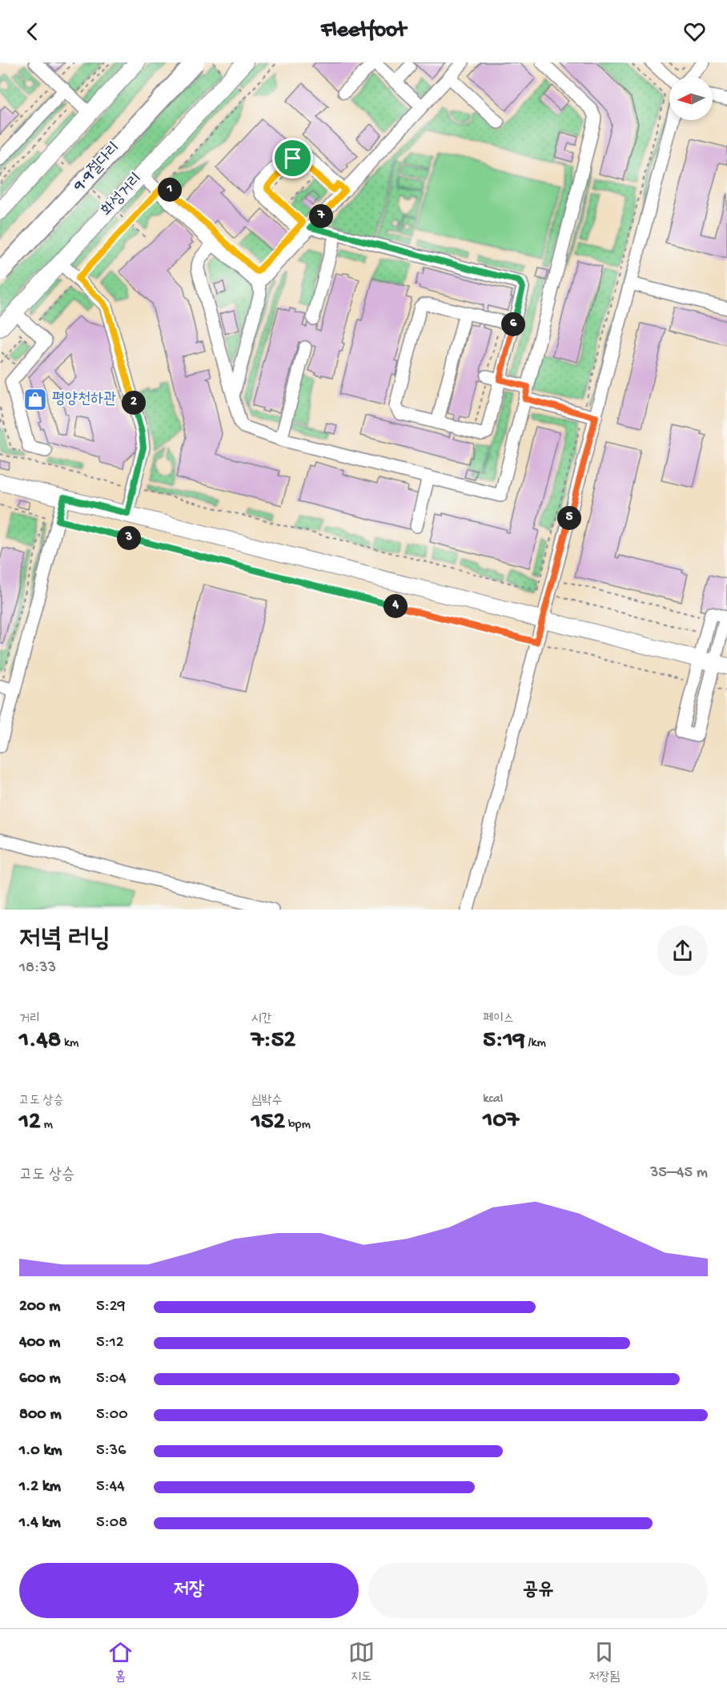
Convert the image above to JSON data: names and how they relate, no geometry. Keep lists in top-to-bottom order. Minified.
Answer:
{"streets":{"highway":["9·9절다리"],"main road":["화성거리"]},"places":{"shop":["평양천하관"]},"north":"left","page":{"header":"Fleetfoot","pins":["1","7","6","2","5","3","4"],"heading":["저녁 러닝","18:33"],"stats":[["거리","1.48 km"],["시간","7:52"],["페이스","5:19 /km"],["고도 상승","12 m"],["심박수","152 bpm"],["kcal","107"]],"chart":["고도 상승","35–45 m"],"list":[{"name":"200 m","note":"5:29"},{"name":"400 m","note":"5:12"},{"name":"600 m","note":"5:04"},{"name":"800 m","note":"5:00"},{"name":"1.0 km","note":"5:36"},{"name":"1.2 km","note":"5:44"},{"name":"1.4 km","note":"5:08"}],"buttons":["저장","공유"],"tabs":["홈","지도","저장됨"]}}
